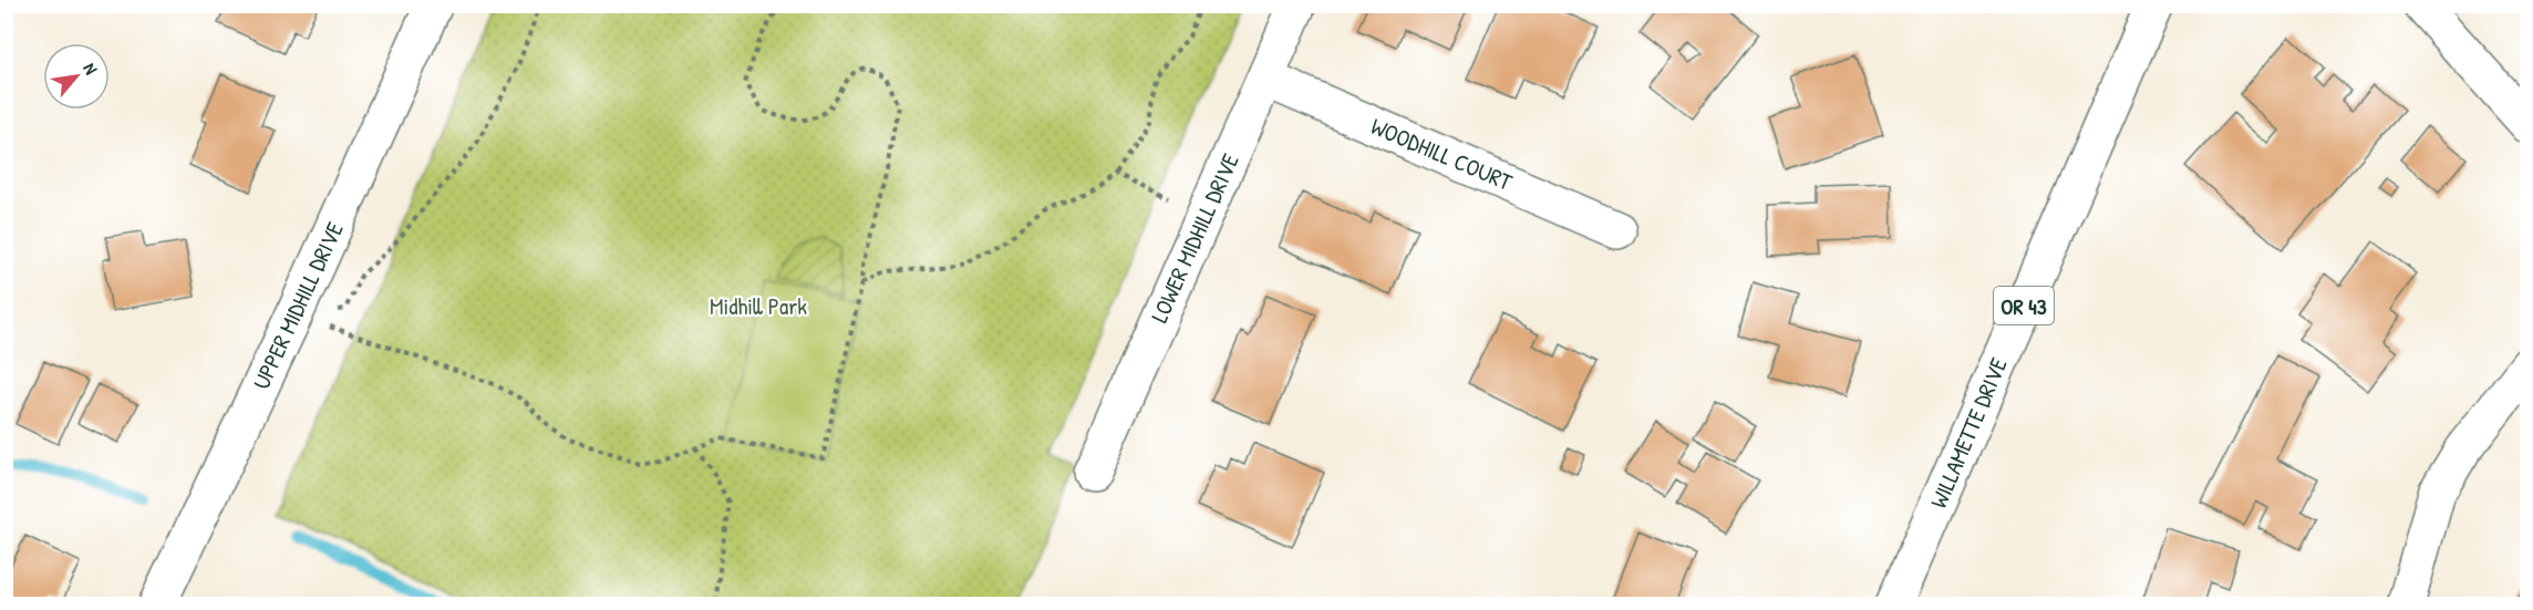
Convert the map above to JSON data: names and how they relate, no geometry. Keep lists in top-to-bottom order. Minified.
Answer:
{"streets":{"street":["WOODHILL COURT","LOWER MIDHILL DRIVE","UPPER MIDHILL DRIVE","OR 43","WILLAMETTE DRIVE"]},"crossings":[["WOODHILL COURT","LOWER MIDHILL DRIVE"]],"parks":["Midhill Park"],"north":"top right"}
